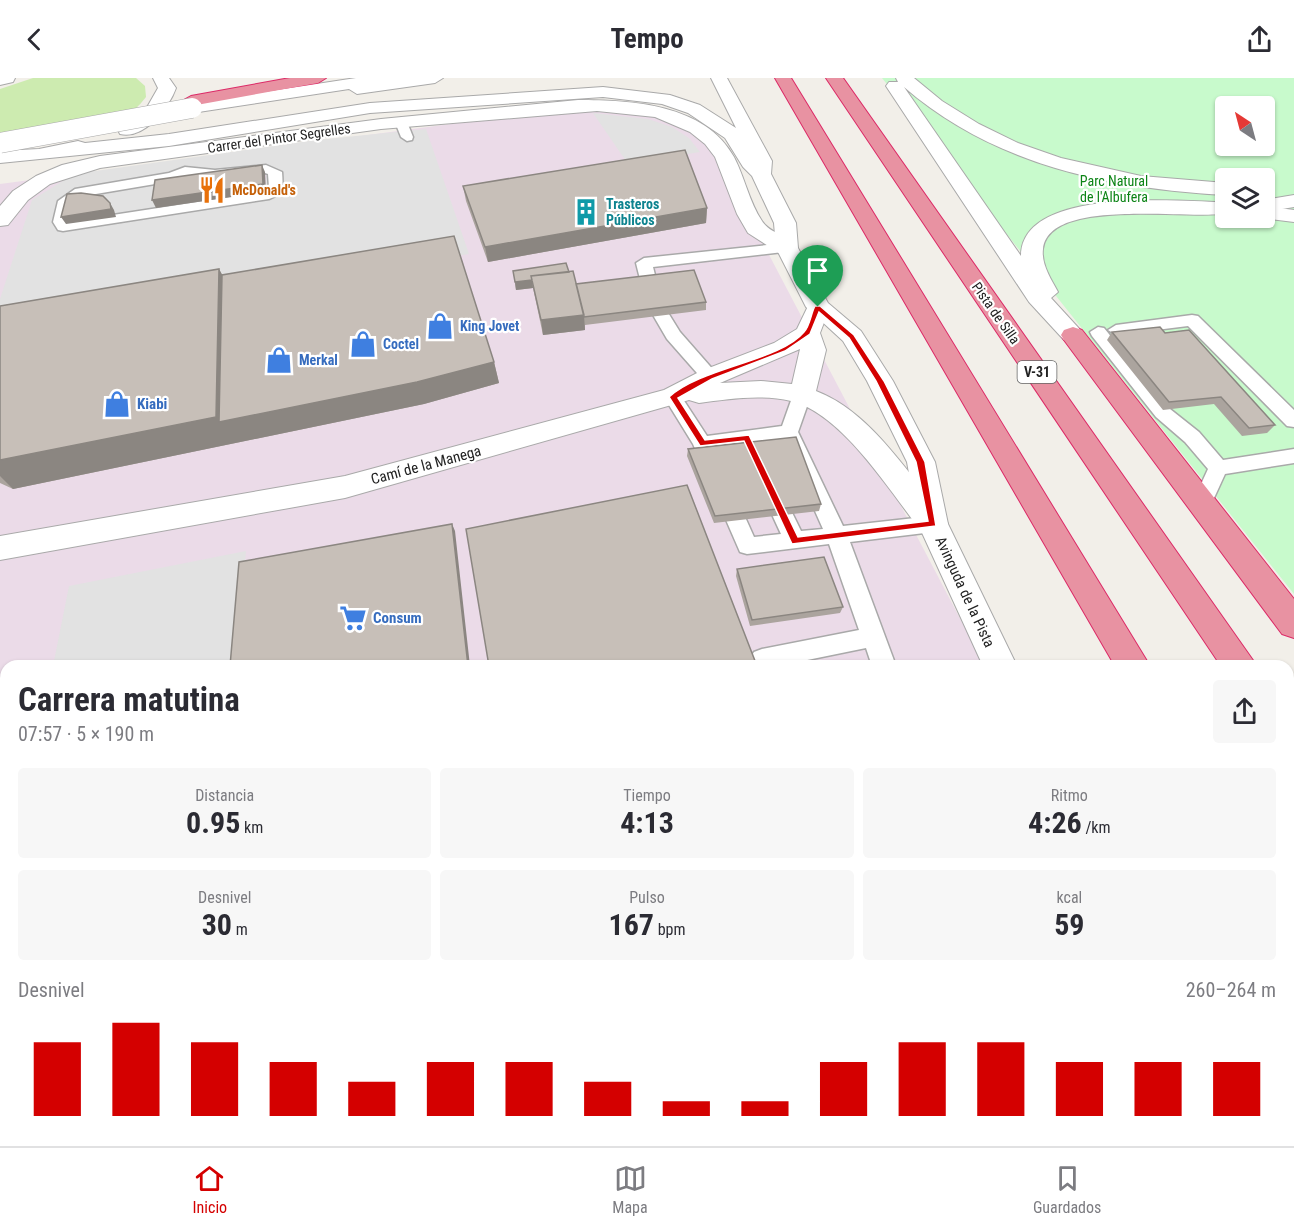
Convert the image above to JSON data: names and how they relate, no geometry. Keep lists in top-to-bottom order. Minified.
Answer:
{"streets":{"highway":["Pista de Silla","V-31"],"street":["Carrer del Pintor Segrelles","Camí de la Manega","Avinguda de la Pista"]},"crossings":[["Camí de la Manega","Avinguda de la Pista"]],"parks":["Parc Natural de l'Albufera"],"places":{"restaurant":["McDonald's"],"building":["Trasteros Públicos"],"shop":["King Jovet","Coctel","Merkal","Kiabi"],"supermarket":["Consum"]},"north":"top left","page":{"header":"Tempo","heading":["Carrera matutina","07:57 · 5 × 190 m"],"stats":[["Distancia","0.95 km"],["Tiempo","4:13"],["Ritmo","4:26 /km"],["Desnivel","30 m"],["Pulso","167 bpm"],["kcal","59"]],"chart":["Desnivel","260–264 m"],"tabs":["Inicio","Mapa","Guardados"]}}
